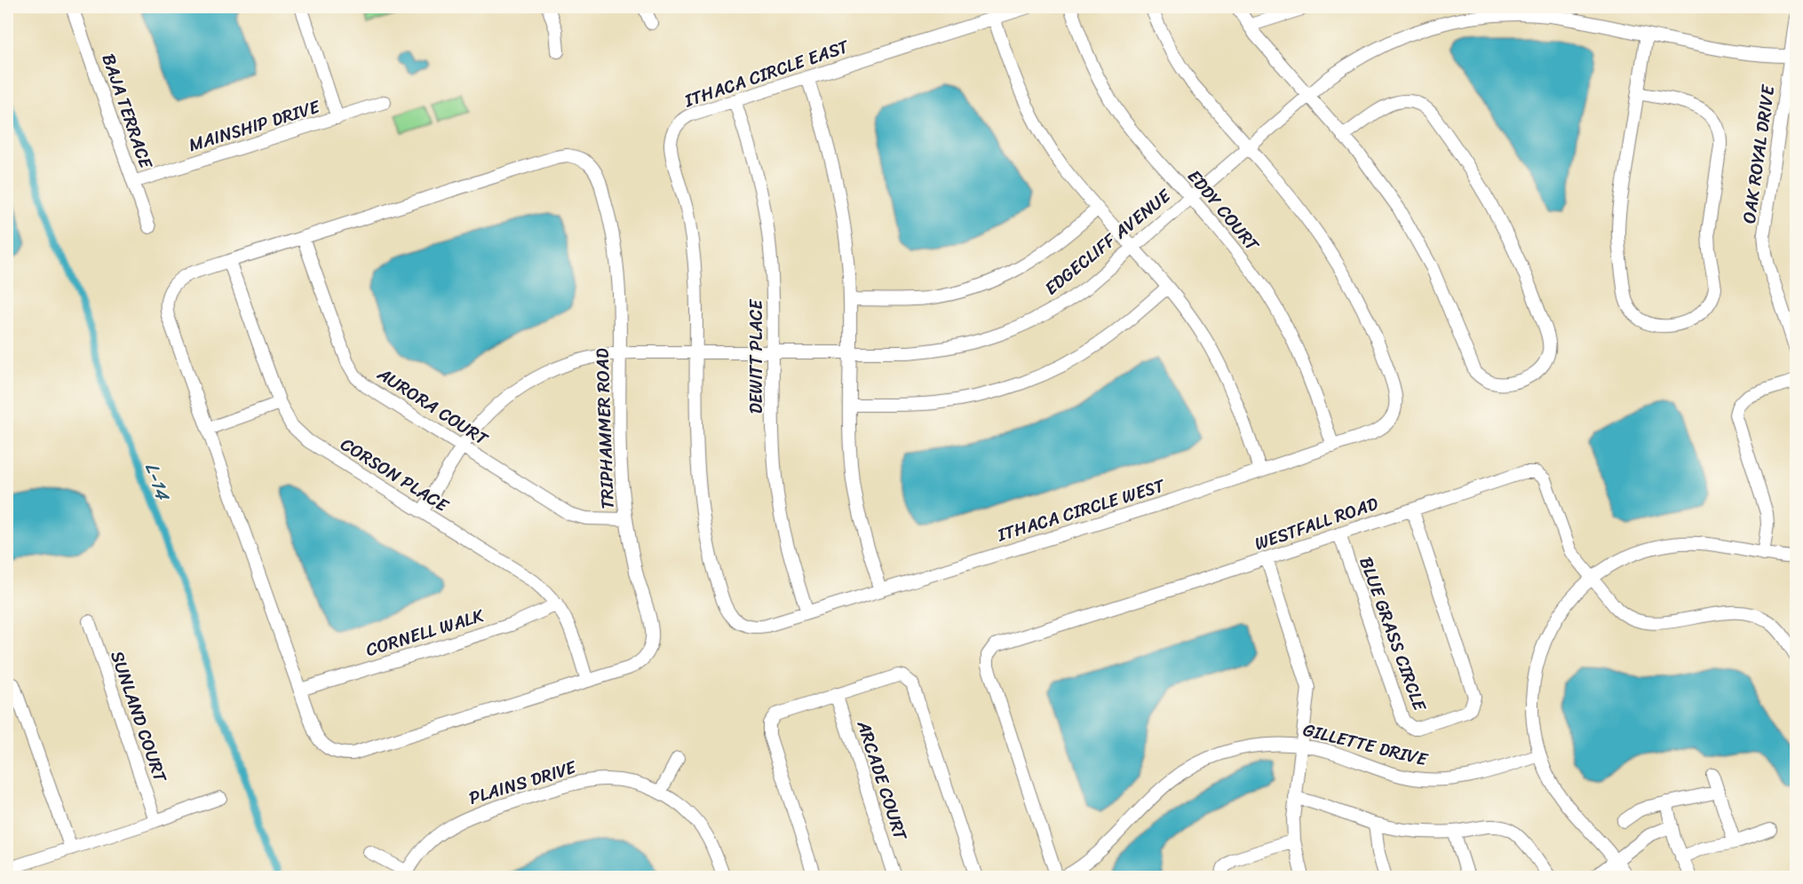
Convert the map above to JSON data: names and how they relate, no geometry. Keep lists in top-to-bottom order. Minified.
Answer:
{"streets":{"street":["ITHACA CIRCLE EAST","BAJA TERRACE","MAINSHIP DRIVE","OAK ROYAL DRIVE","EDDY COURT","EDGECLIFF AVENUE","DEWITT PLACE","AURORA COURT","TRIPHAMMER ROAD","CORSON PLACE","ITHACA CIRCLE WEST","WESTFALL ROAD","CORNELL WALK","BLUE GRASS CIRCLE","SUNLAND COURT","GILLETTE DRIVE","ARCADE COURT","PLAINS DRIVE"]},"crossings":[["ITHACA CIRCLE EAST","EDGECLIFF AVENUE"],["ITHACA CIRCLE EAST","DEWITT PLACE"],["ITHACA CIRCLE EAST","ITHACA CIRCLE WEST"],["BAJA TERRACE","MAINSHIP DRIVE"],["OAK ROYAL DRIVE","EDGECLIFF AVENUE"],["EDDY COURT","EDGECLIFF AVENUE"],["EDDY COURT","ITHACA CIRCLE WEST"],["EDGECLIFF AVENUE","DEWITT PLACE"],["EDGECLIFF AVENUE","AURORA COURT"],["EDGECLIFF AVENUE","TRIPHAMMER ROAD"],["EDGECLIFF AVENUE","CORSON PLACE"],["EDGECLIFF AVENUE","ITHACA CIRCLE WEST"],["DEWITT PLACE","ITHACA CIRCLE WEST"],["AURORA COURT","TRIPHAMMER ROAD"],["TRIPHAMMER ROAD","CORSON PLACE"],["TRIPHAMMER ROAD","CORNELL WALK"],["CORSON PLACE","CORNELL WALK"],["WESTFALL ROAD","BLUE GRASS CIRCLE"]],"water":["L-14"]}
